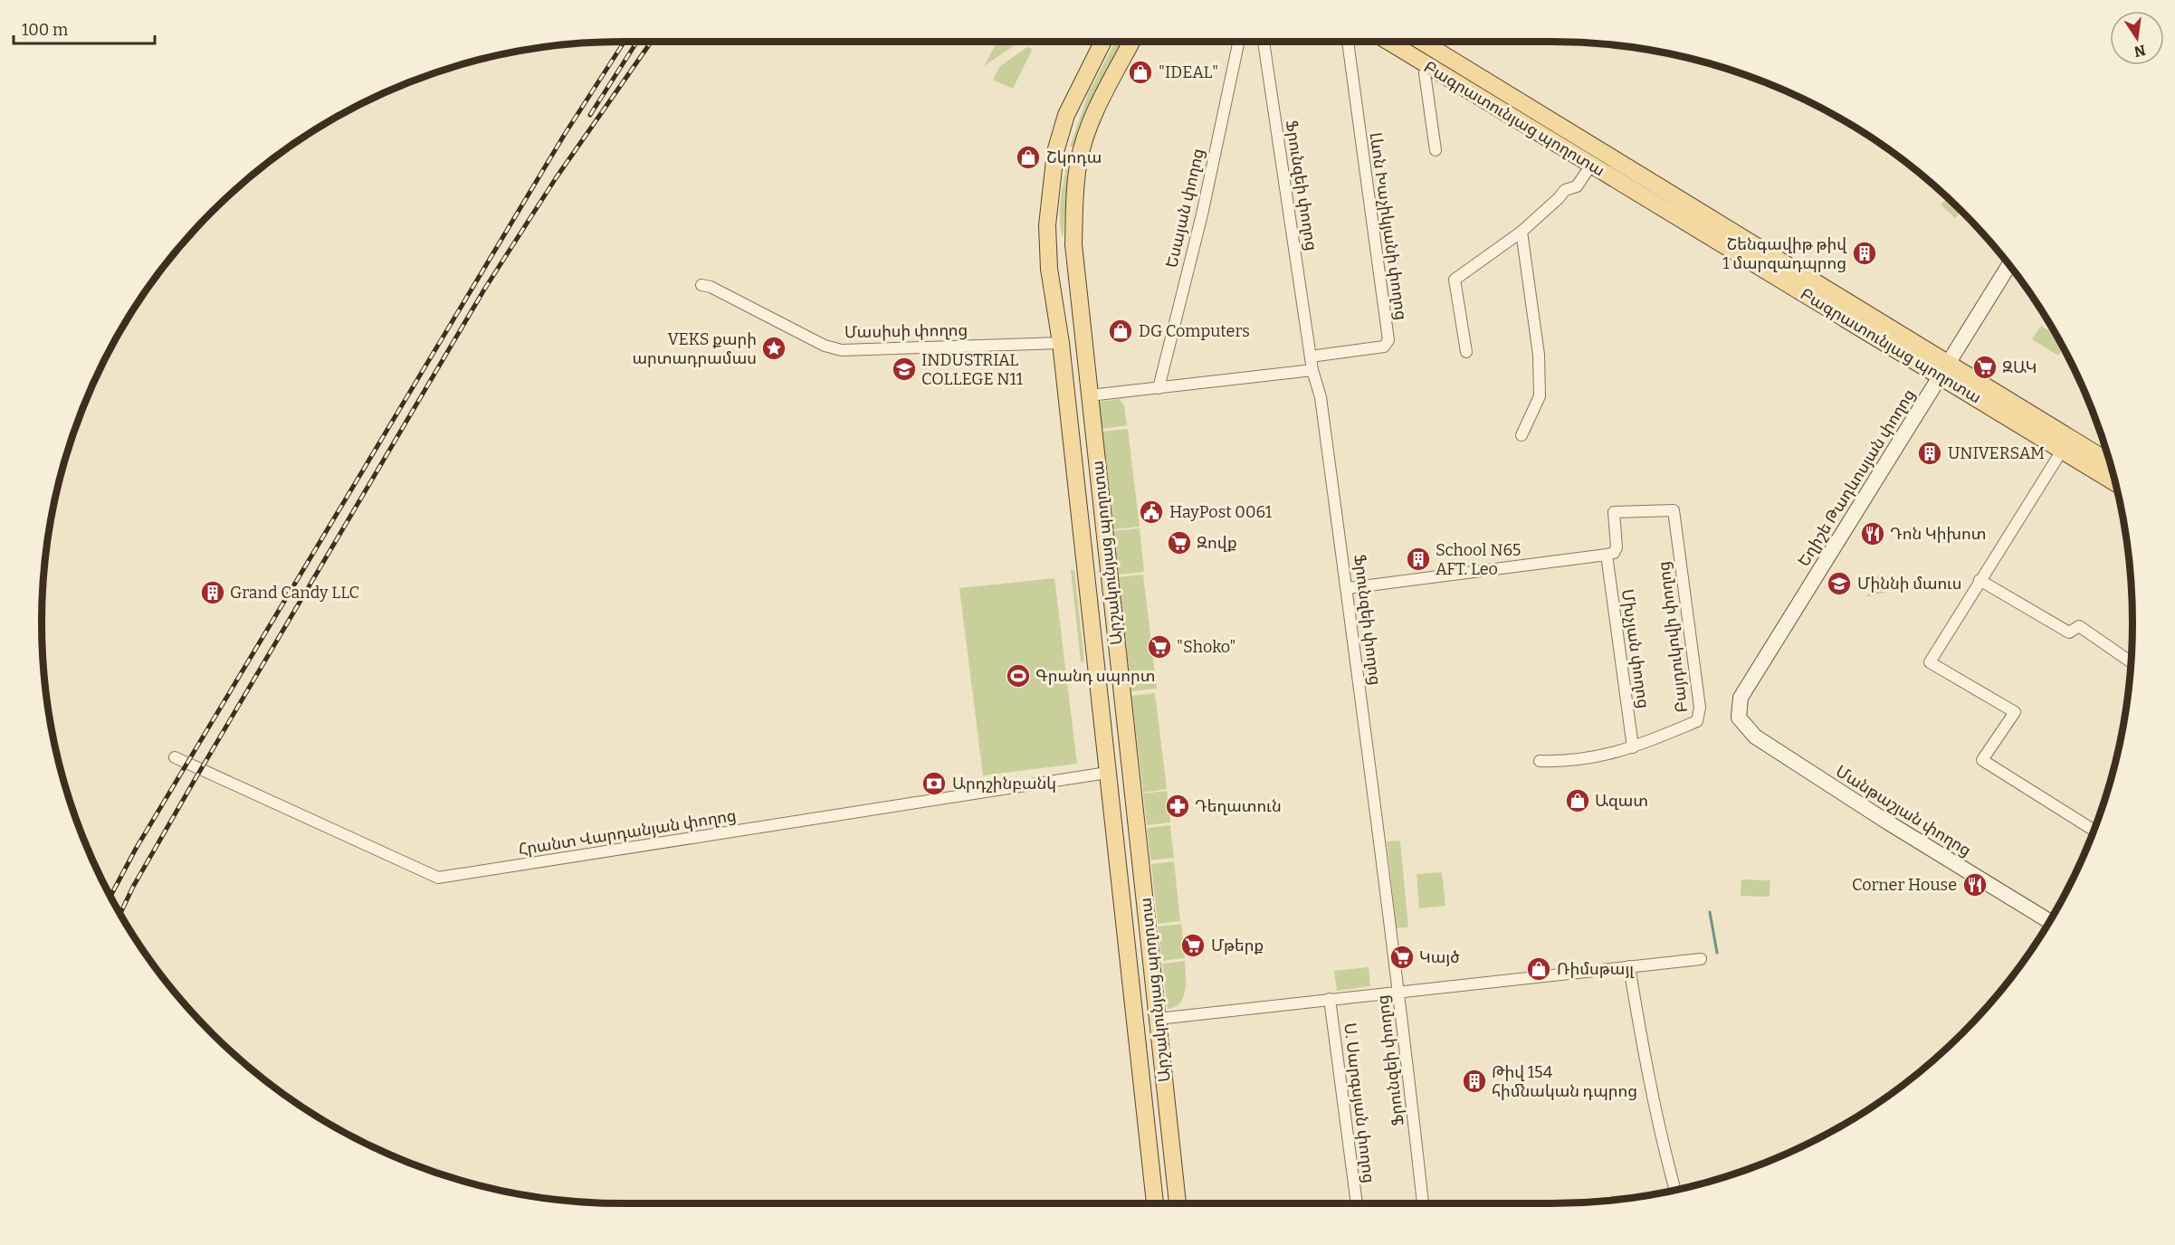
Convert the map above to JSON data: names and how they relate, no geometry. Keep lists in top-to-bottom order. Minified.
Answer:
{"streets":{"main road":["Բագրատունյաց պողոտա","Արշակունյաց պողոտա"],"street":["Ֆրունզեի փողոց","Եսայան փողոց","Լևոն Խաչիկյանի փողոց","Մասիսի փողոց","Եղիշե Թադևոսյան փողոց","Բայդուկովի փողոց","Մխչյան փողոց","Մանթաշյան փողոց","Հրանտ Վարդանյան փողոց","Ս. Սարգսյան փողոց"]},"crossings":[["Բագրատունյաց պողոտա","Եղիշե Թադևոսյան փողոց"],["Ֆրունզեի փողոց","Լևոն Խաչիկյանի փողոց"],["Մասիսի փողոց","Արշակունյաց պողոտա"],["Եղիշե Թադևոսյան փողոց","Մանթաշյան փողոց"],["Արշակունյաց պողոտա","Հրանտ Վարդանյան փողոց"],["Բայդուկովի փողոց","Մխչյան փողոց"]],"places":{"shop":["\"IDEAL\"","Շկոդա","DG Computers","Ազատ","Ռիմսթայլ"],"building":["Շենգավիթ թիվ 1 մարզադպրոց","UNIVERSAM","School N65 AFT. Leo","Grand Candy LLC","Թիվ 154 հիմնական դպրոց"],"place":["VEKS քարի արտադրամաս"],"supermarket":["ԶԱԿ","Զովք","\"Shoko\"","Մթերք","Կայծ"],"school or university":["INDUSTRIAL COLLEGE N11","Միննի մաուս"],"public building":["HayPost 0061"],"restaurant":["Դոն Կիխոտ","Corner House"],"sports":["Գրանդ սպորտ"],"bank":["Արդշինբանկ"],"pharmacy":["Դեղատուն"]},"scale_bar":"100 m","north":"bottom"}
